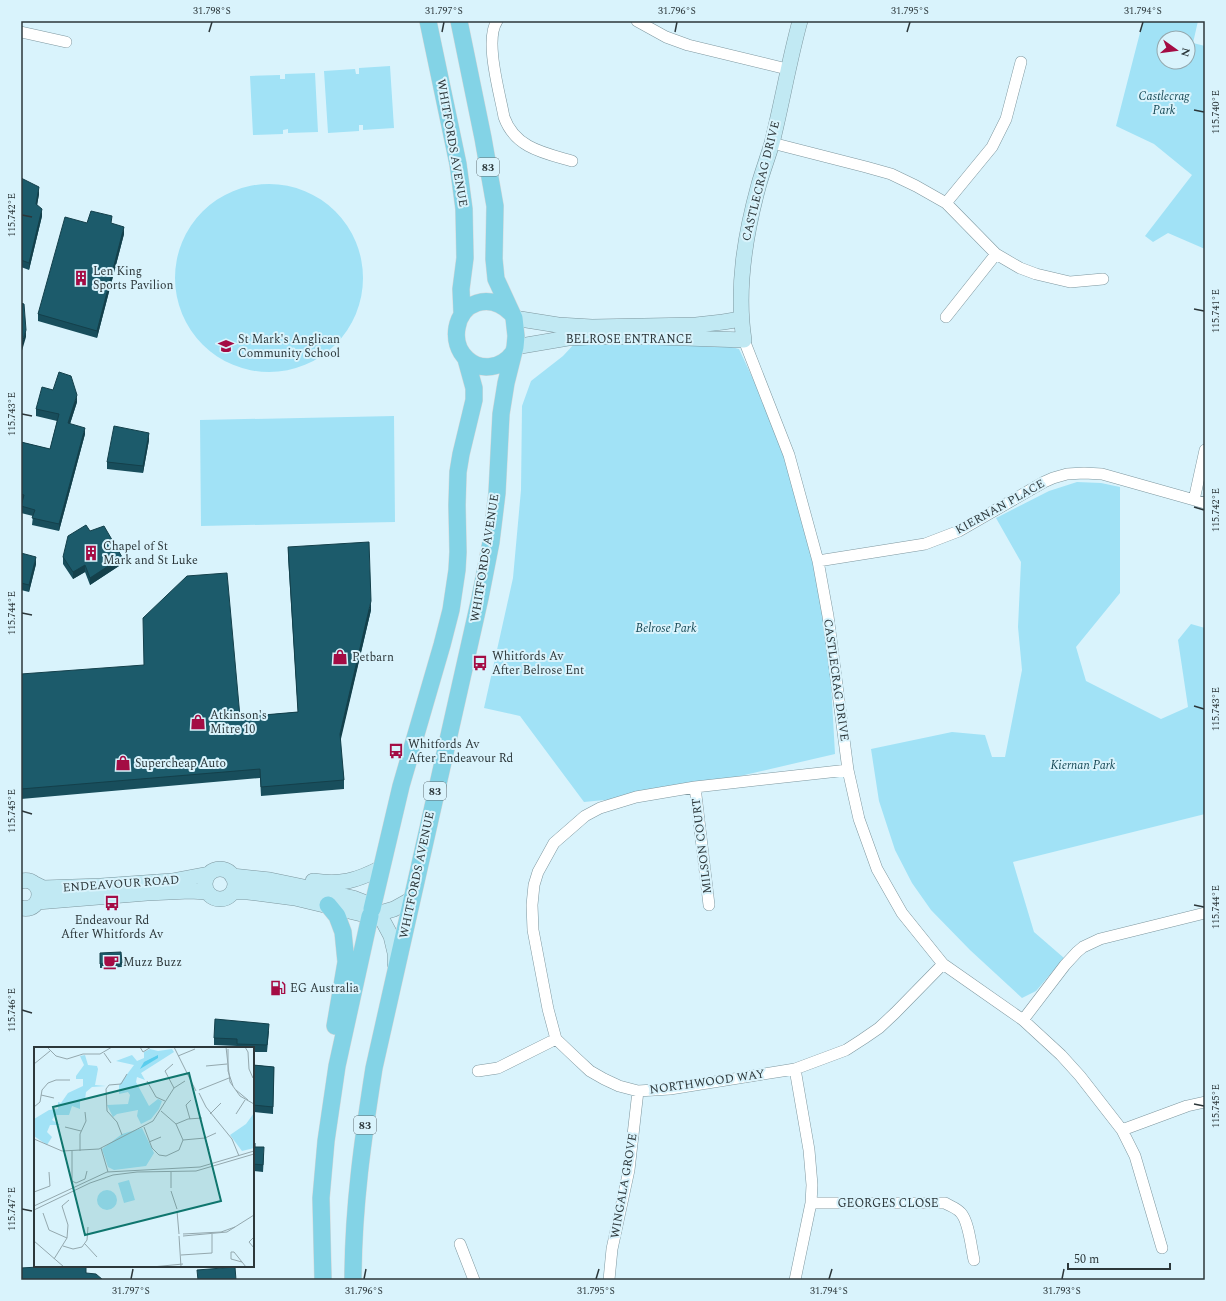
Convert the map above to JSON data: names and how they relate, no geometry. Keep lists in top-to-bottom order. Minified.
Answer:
{"streets":{"main road":["WHITFORDS AVENUE","83"],"street":["CASTLECRAG DRIVE","BELROSE ENTRANCE","KIERNAN PLACE","MILSON COURT","ENDEAVOUR ROAD","NORTHWOOD WAY","WINGALA GROVE","GEORGES CLOSE"]},"crossings":[["WHITFORDS AVENUE","BELROSE ENTRANCE"],["CASTLECRAG DRIVE","BELROSE ENTRANCE"],["CASTLECRAG DRIVE","KIERNAN PLACE"],["CASTLECRAG DRIVE","NORTHWOOD WAY"],["NORTHWOOD WAY","WINGALA GROVE"]],"parks":["Castlecrag Park","Belrose Park","Kiernan Park"],"places":{"building":["Len King Sports Pavilion","Chapel of St Mark and St Luke"],"school or university":["St Mark's Anglican Community School"],"shop":["Petbarn","Atkinson's Mitre 10","Supercheap Auto"],"bus stop":["Whitfords Av After Belrose Ent","Whitfords Av After Endeavour Rd","Endeavour Rd After Whitfords Av"],"cafe":["Muzz Buzz"],"fuel station":["EG Australia"]},"scale_bar":"50 m","north":"right","coordinates":["31.798°S","31.797°S","31.796°S","31.795°S","31.794°S","115.740°E","115.742°E","115.741°E","115.743°E","115.744°E","115.745°E","115.746°E","115.747°E","31.793°S"]}
